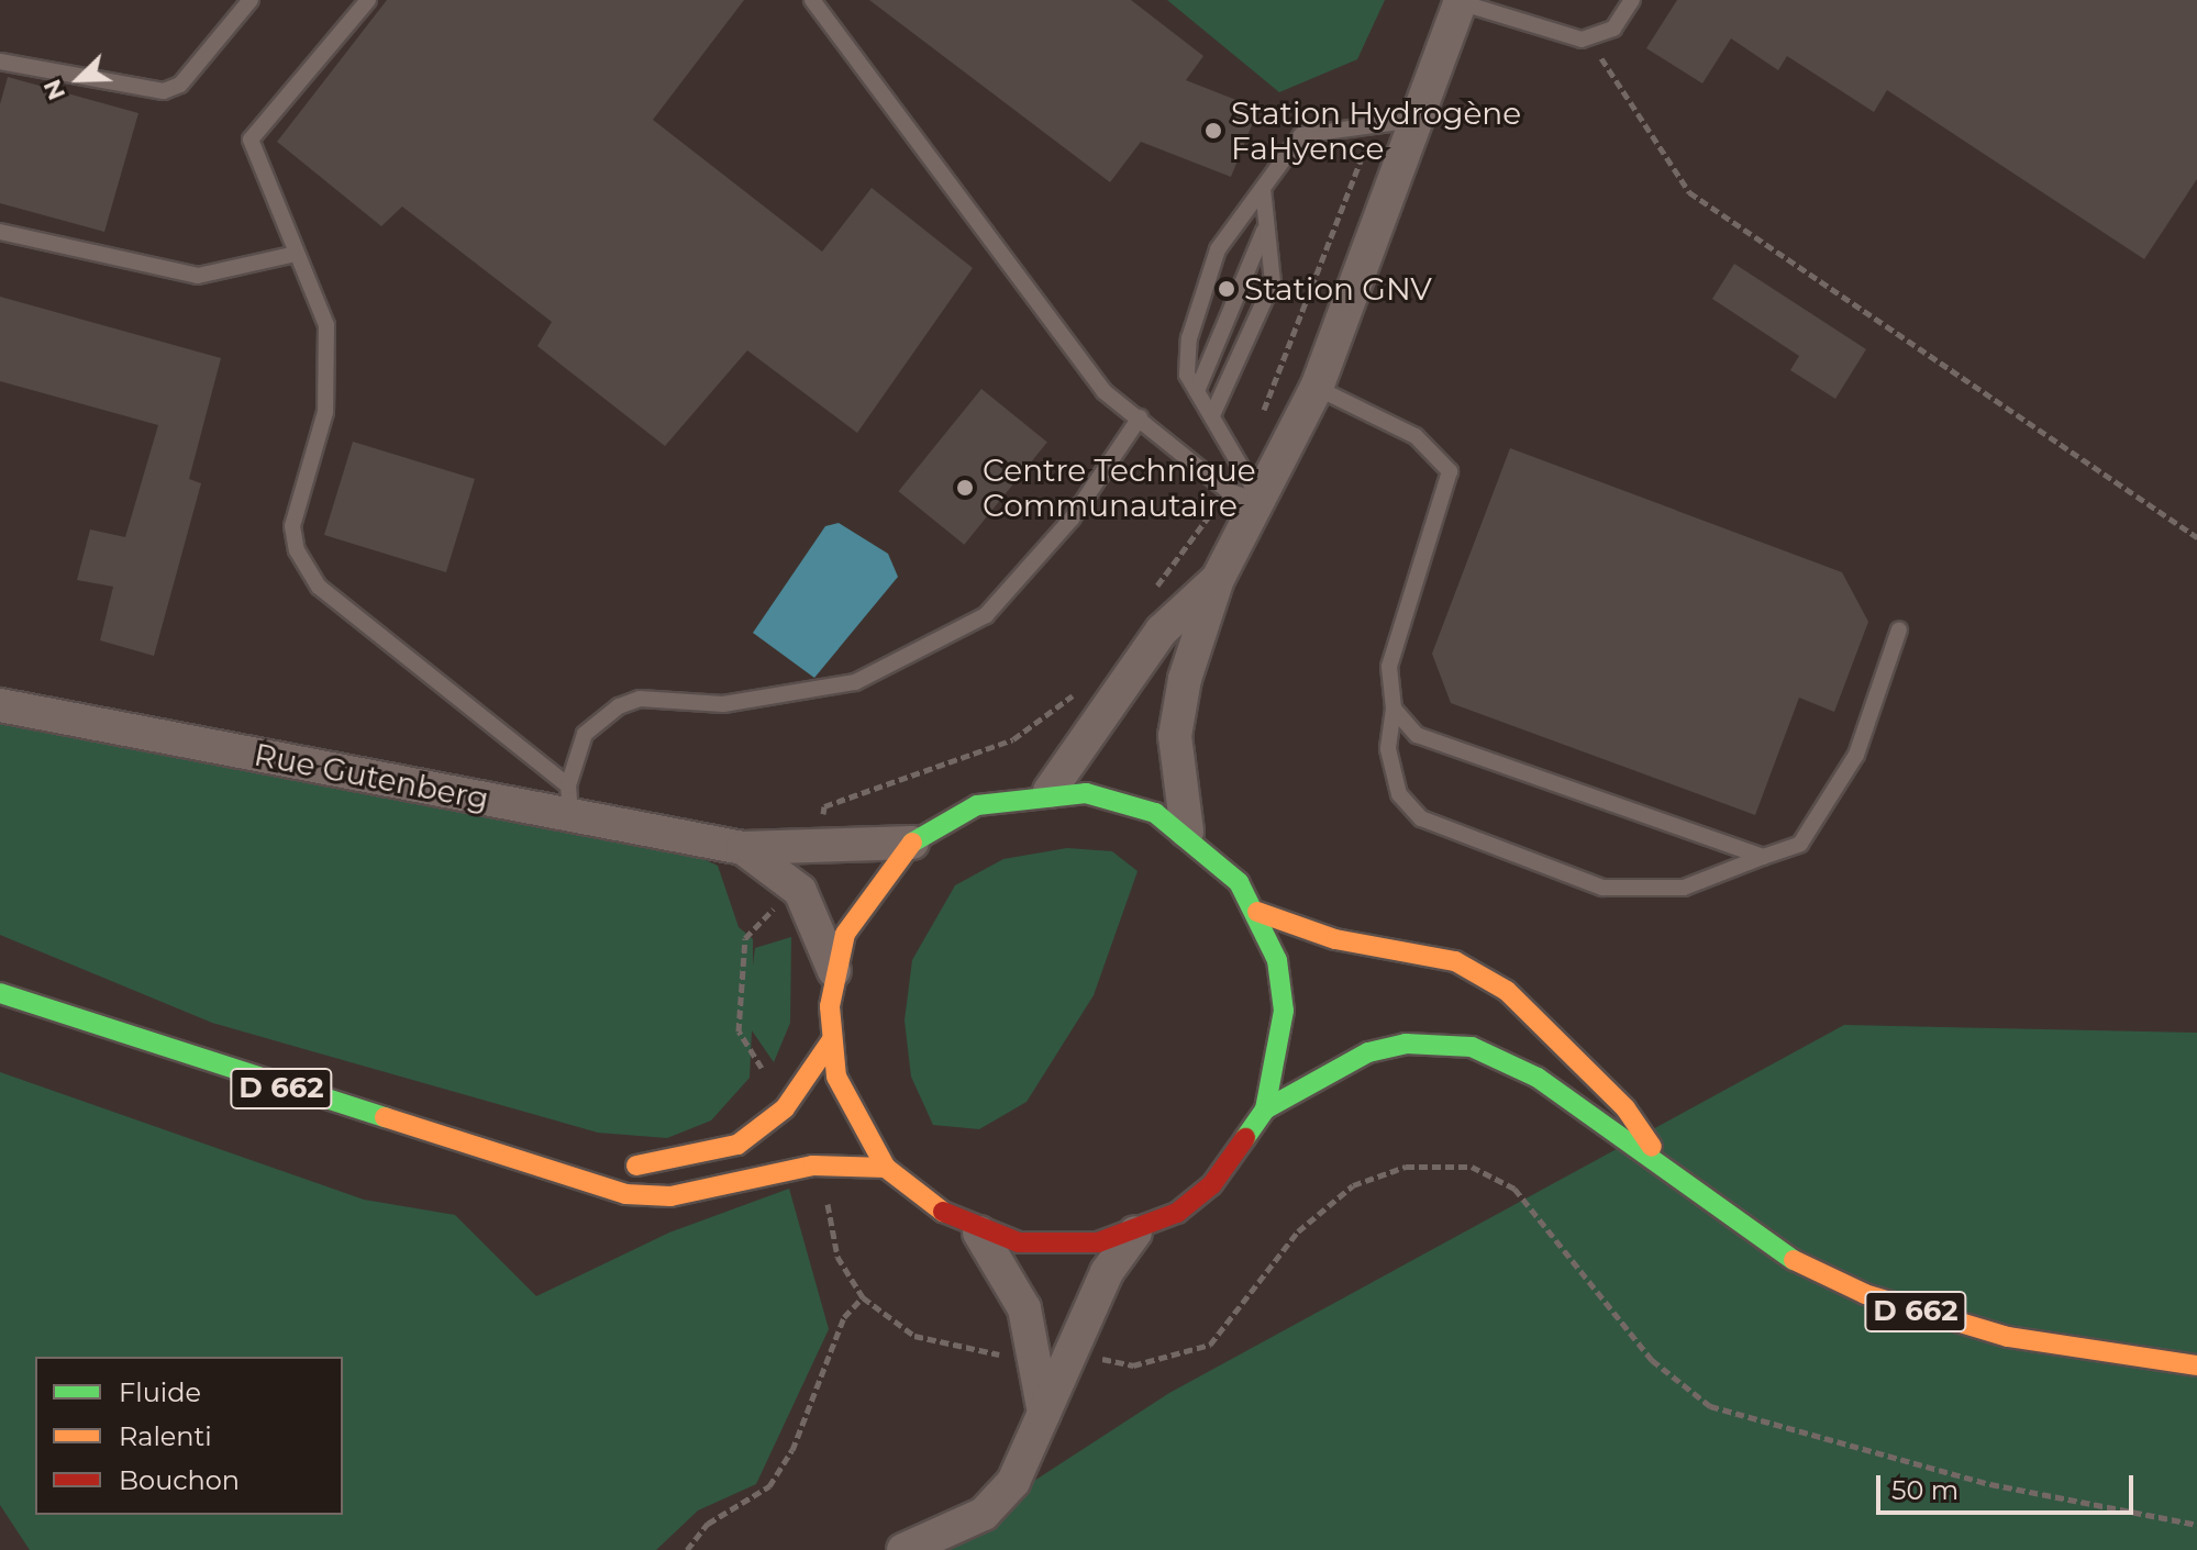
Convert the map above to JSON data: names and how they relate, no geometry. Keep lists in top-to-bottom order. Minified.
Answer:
{"streets":{"main road":["D 662"],"street":["Rue Gutenberg"]},"places":["Station Hydrogène FaHyence","Station GNV","Centre Technique Communautaire"],"legend":["Fluide","Ralenti","Bouchon"],"scale_bar":"50 m","north":"bottom left"}
